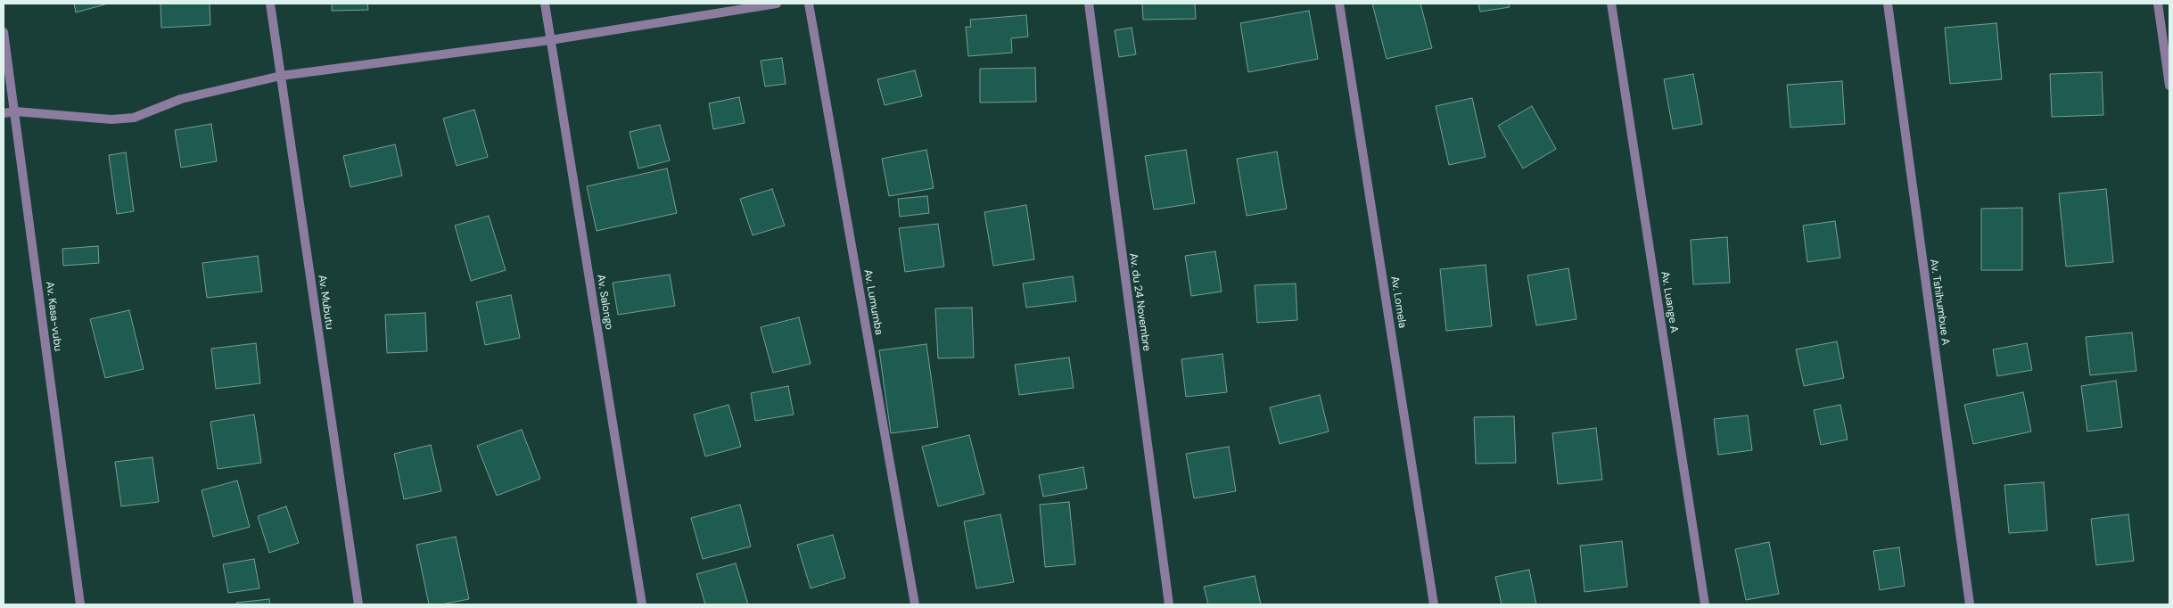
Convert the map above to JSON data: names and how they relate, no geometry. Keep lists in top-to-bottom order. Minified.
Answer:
{"streets":{"street":["Av. Mubutu","Av. Salongo","Av. Lumumba","Av. du 24 Novembre","Av. Lomela","Av. Luange A","Av. Tshihumbue A","Av. Kasa-vubu"]}}
